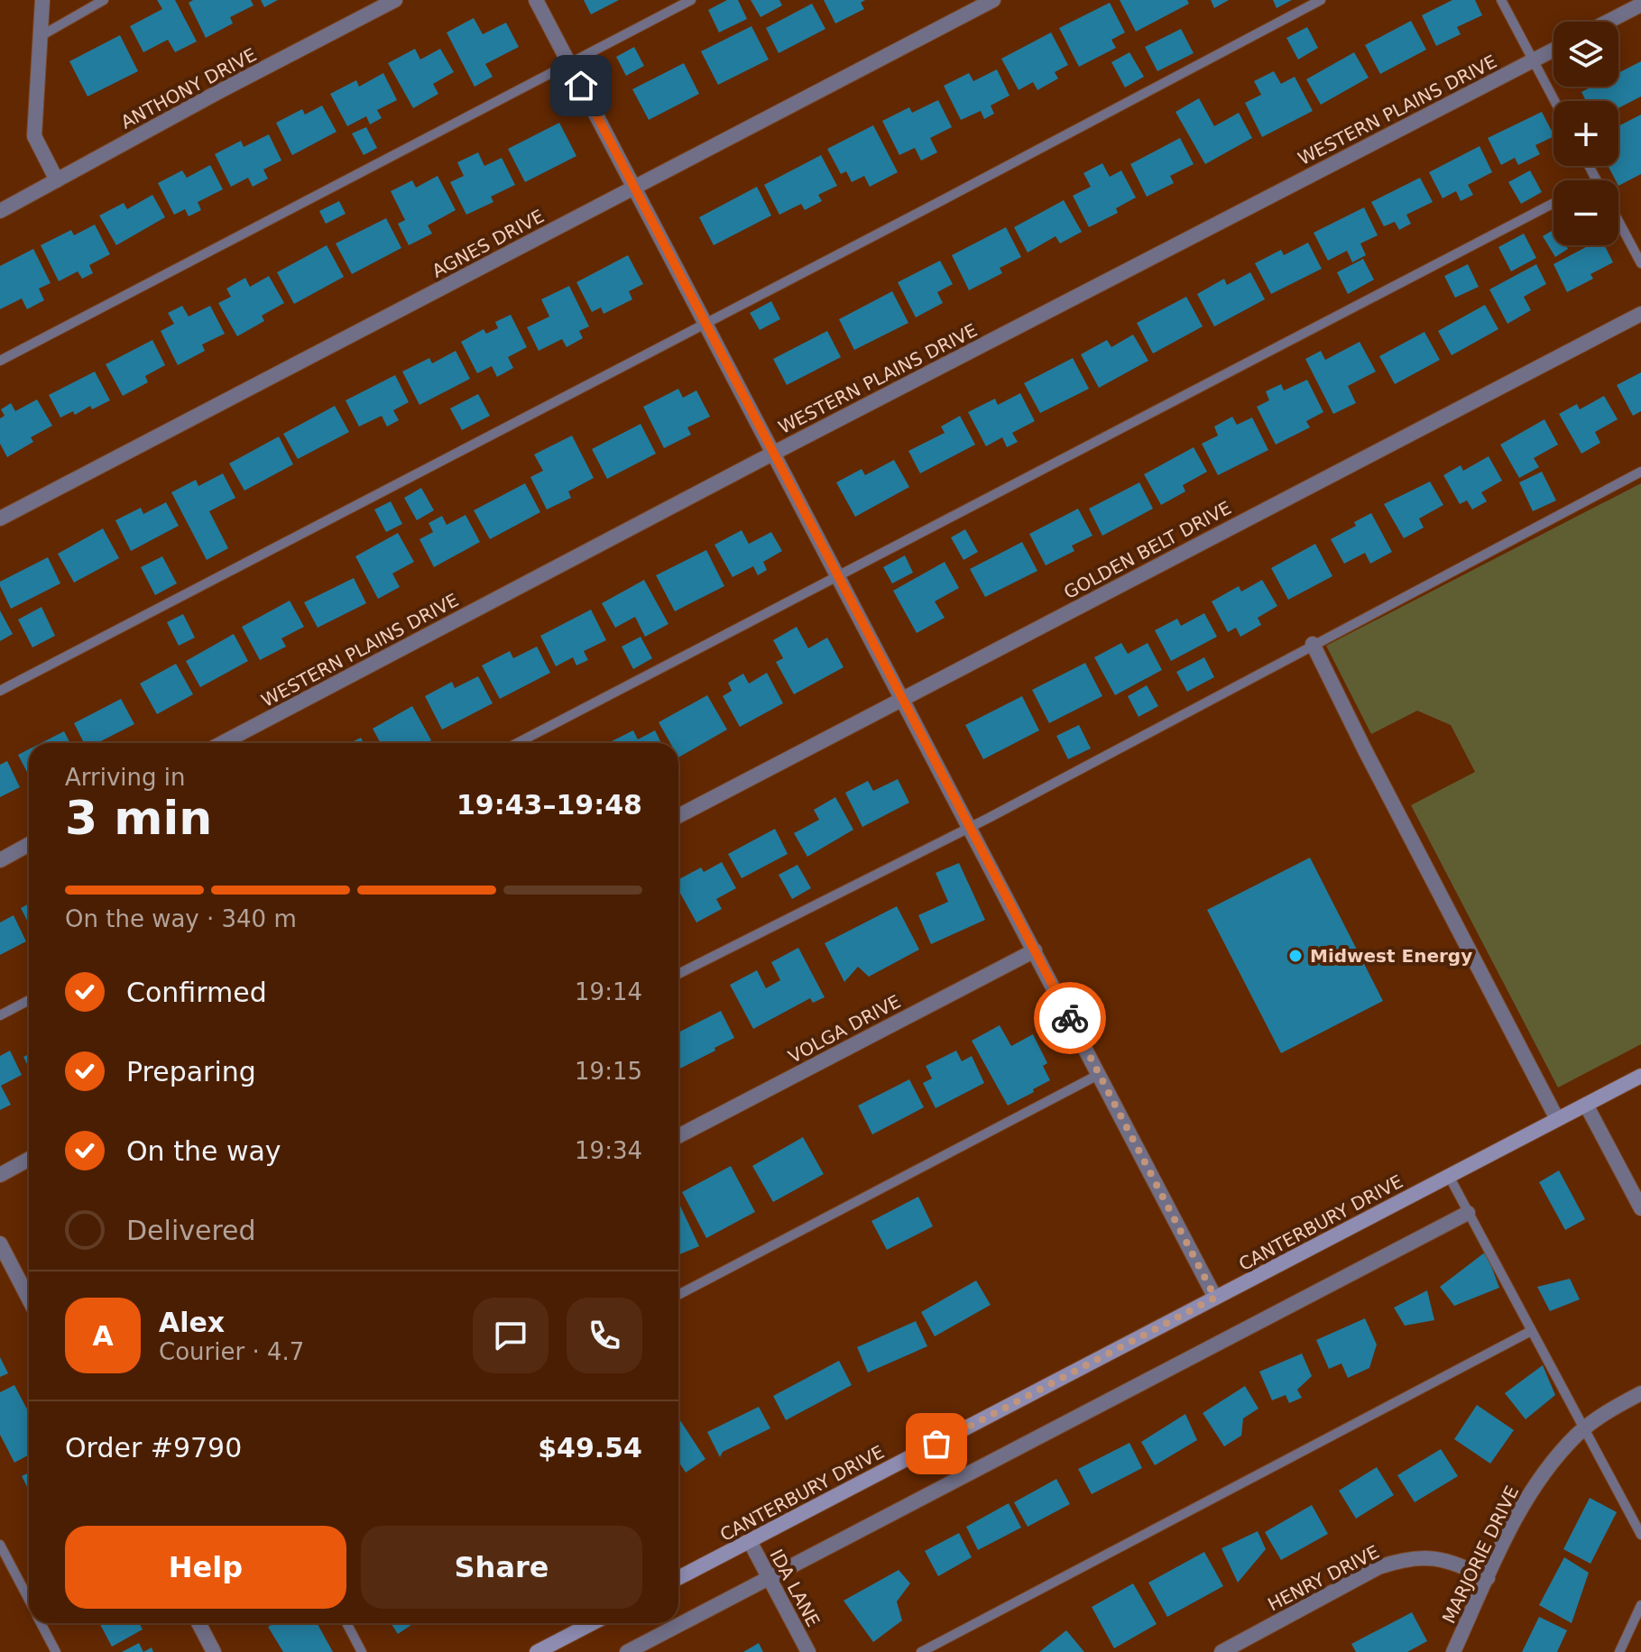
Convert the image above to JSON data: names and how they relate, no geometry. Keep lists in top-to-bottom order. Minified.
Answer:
{"streets":{"main road":["CANTERBURY DRIVE"],"street":["ANTHONY DRIVE","WESTERN PLAINS DRIVE","AGNES DRIVE","GOLDEN BELT DRIVE","VOLGA DRIVE","MARJORIE DRIVE","HENRY DRIVE","IDA LANE"]},"crossings":[["CANTERBURY DRIVE","IDA LANE"],["MARJORIE DRIVE","HENRY DRIVE"]],"places":["Midwest Energy"],"page":{"map_buttons":["+","−"],"heading":["3 min","Arriving in","19:43–19:48"],"panel":["Alex","Courier · 4.7","Order #9790","$49.54"],"bar":"On the way · 340 m","list":[["Confirmed","19:14"],["Preparing","19:15"],["On the way","19:34"],"Delivered"],"round":"A","buttons":["Help","Share"]}}
